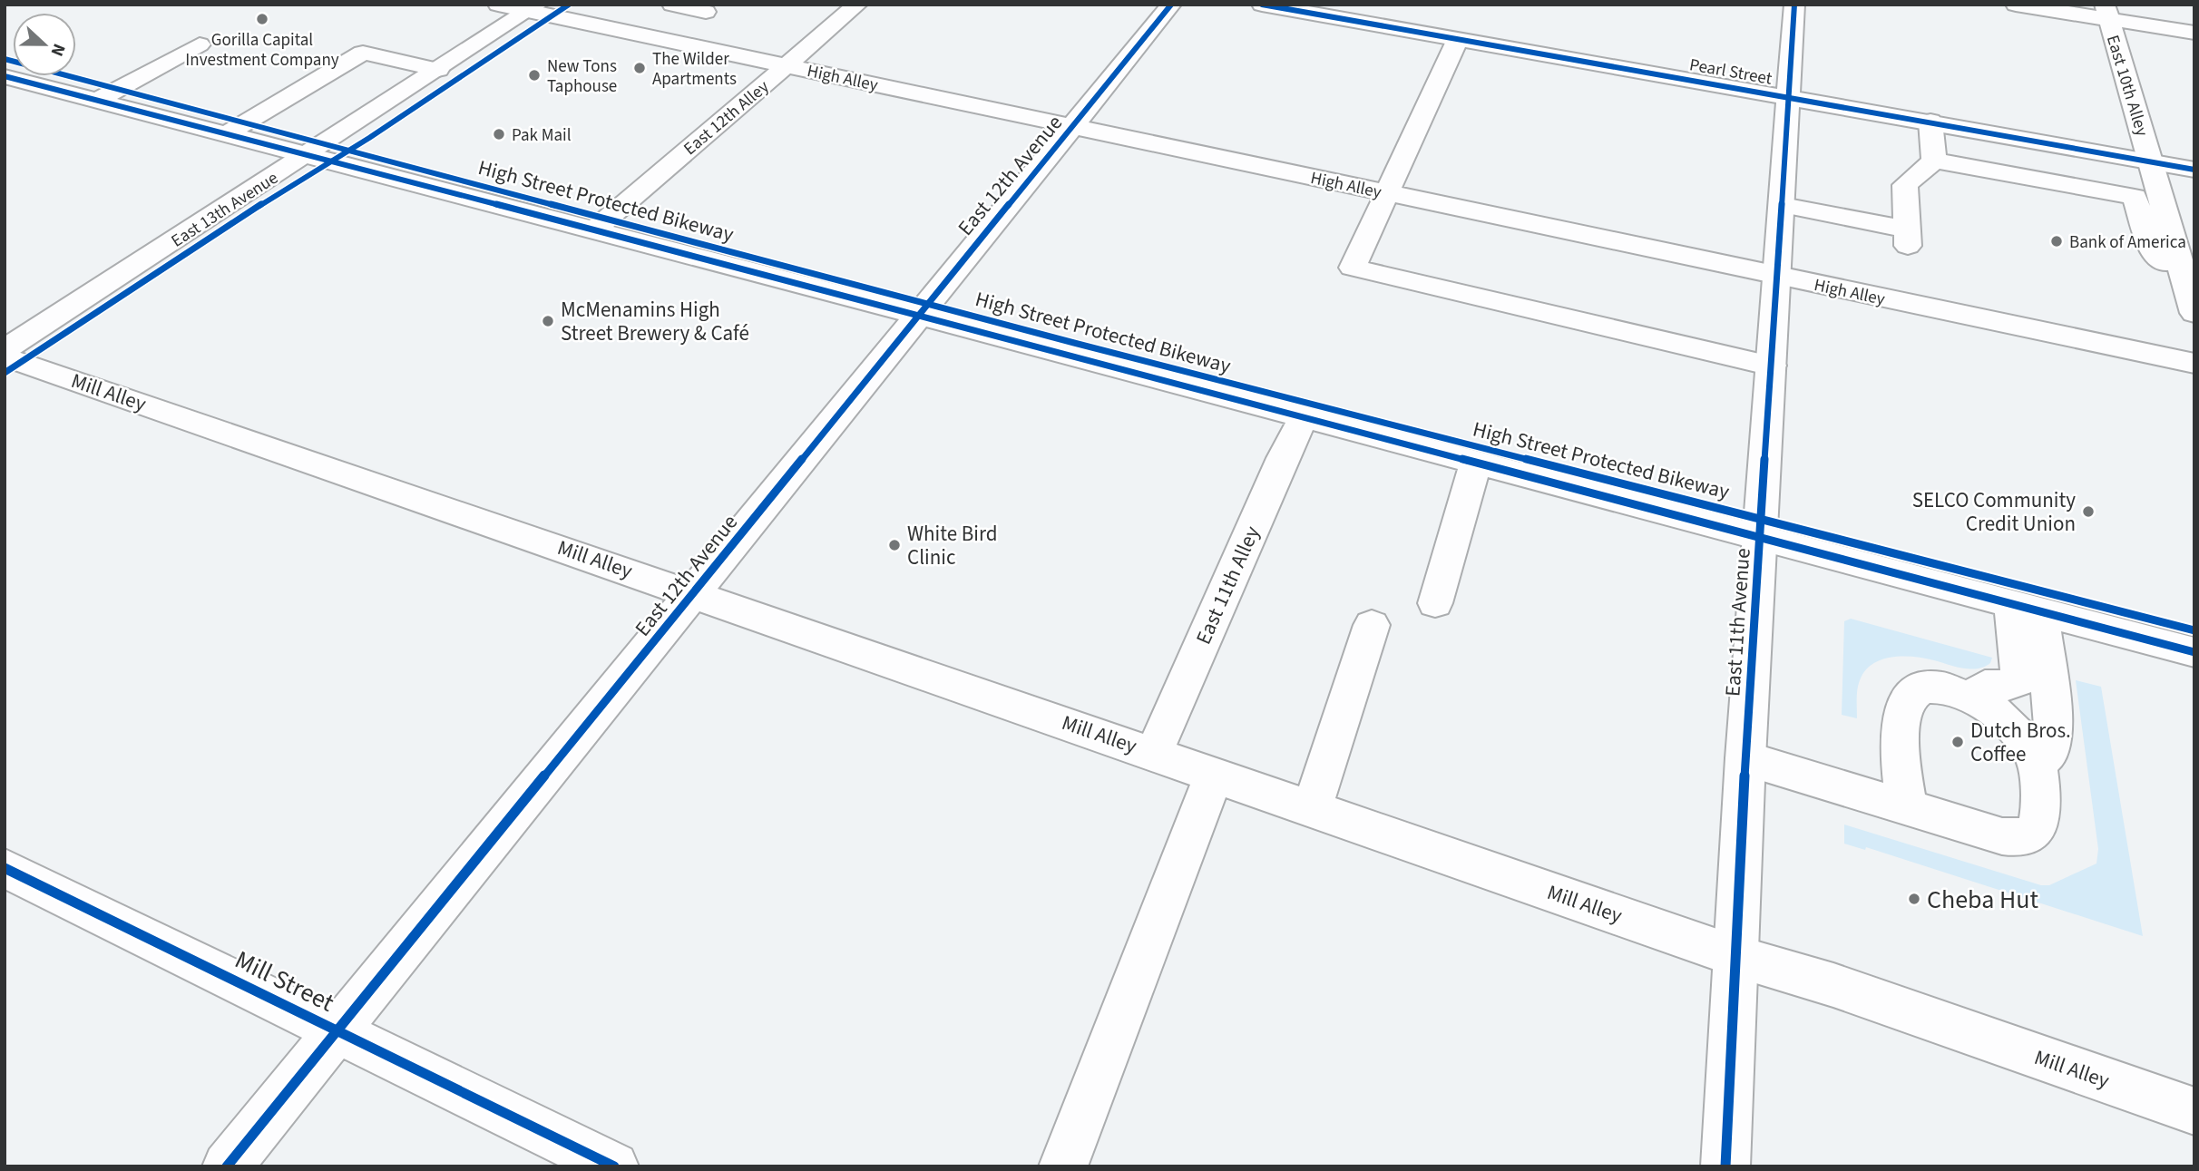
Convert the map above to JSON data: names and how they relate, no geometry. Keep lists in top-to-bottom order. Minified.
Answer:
{"streets":{"street":["Pearl Street","High Alley","East 10th Alley","East 12th Alley","East 12th Avenue","East 13th Avenue","Mill Alley","East 11th Alley","East 11th Avenue","Mill Street"],"cycle path":["High Street Protected Bikeway"]},"crossings":[["Pearl Street","East 10th Alley"],["Pearl Street","East 11th Avenue"],["High Alley","East 12th Alley"],["High Alley","East 12th Avenue"],["High Alley","East 13th Avenue"],["High Alley","East 11th Avenue"],["East 12th Avenue","Mill Alley"],["East 12th Avenue","Mill Street"],["Mill Alley","East 11th Alley"],["Mill Alley","East 11th Avenue"]],"places":["Gorilla Capital Investment Company","The Wilder Apartments","New Tons Taphouse","Pak Mail","Bank of America","McMenamins High Street Brewery & Café","SELCO Community Credit Union","White Bird Clinic","Dutch Bros. Coffee","Cheba Hut"],"north":"right"}
